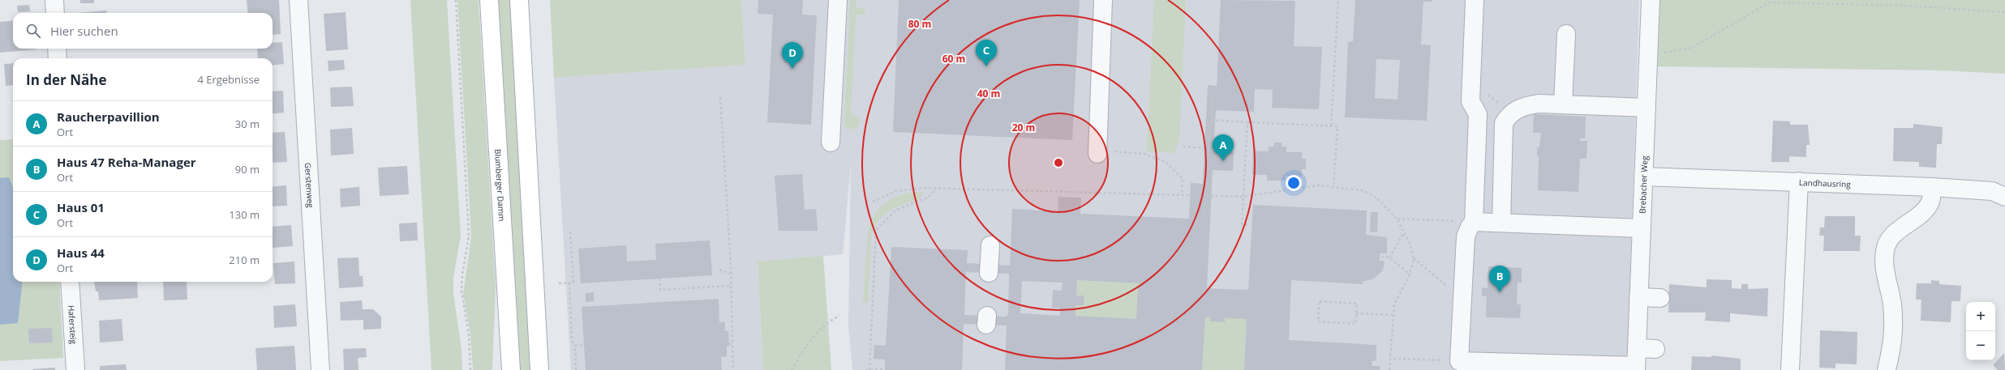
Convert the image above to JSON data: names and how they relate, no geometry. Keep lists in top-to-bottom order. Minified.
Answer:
{"streets":{"main road":["Blumberger Damm"],"street":["Landhausring","Brebacher Weg","Gerstenweg","Hafersteig"]},"crossings":[["Landhausring","Brebacher Weg"]],"page":{"search":"Hier suchen","pins":["C","D","A","B"],"heading":["In der Nähe","4 Ergebnisse"],"list":[{"mark":"A","name":"Raucherpavillion","note":"Ort","value":"30 m"},{"mark":"B","name":"Haus 47 Reha-Manager","note":"Ort","value":"90 m"},{"mark":"C","name":"Haus 01","note":"Ort","value":"130 m"},{"mark":"D","name":"Haus 44","note":"Ort","value":"210 m"}],"map_buttons":["+","−"]},"rings":["80 m","60 m","40 m","20 m"]}
